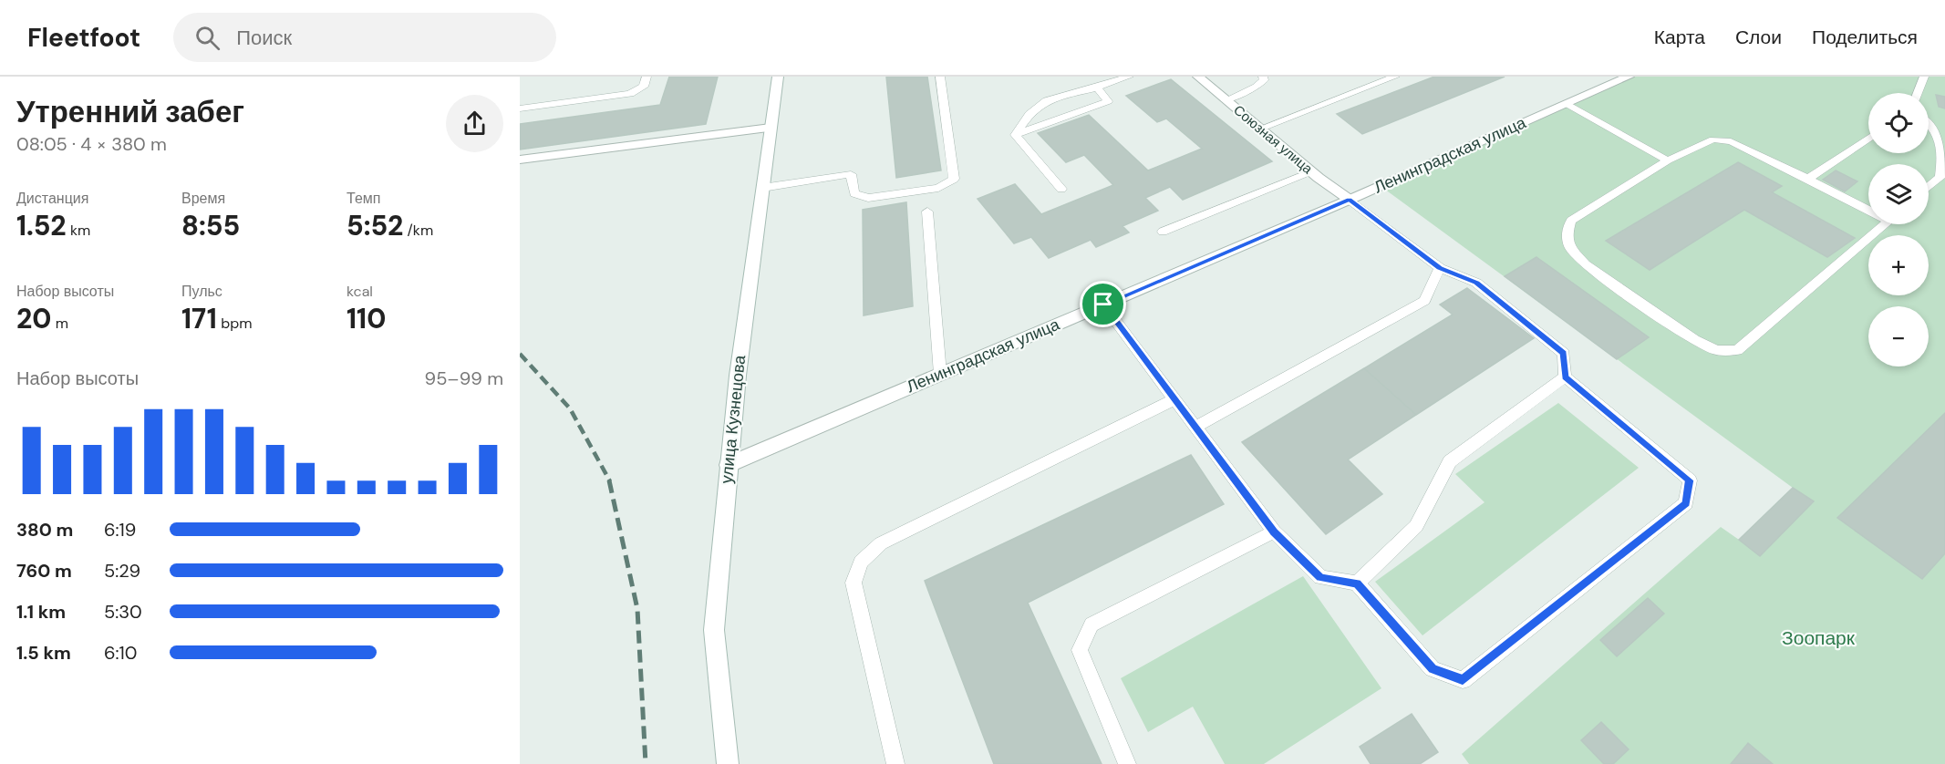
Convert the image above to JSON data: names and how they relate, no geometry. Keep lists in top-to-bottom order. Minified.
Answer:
{"streets":{"street":["Союзная улица","Ленинградская улица","улица Кузнецова"]},"crossings":[["Союзная улица","Ленинградская улица"],["Ленинградская улица","улица Кузнецова"]],"parks":["Зоопарк"],"page":{"header":"Fleetfoot","search":"Поиск","nav":["Карта","Слои","Поделиться"],"heading":["Утренний забег","08:05 · 4 × 380 m"],"map_buttons":["+","−"],"stats":[["Дистанция","1.52 km"],["Время","8:55"],["Темп","5:52 /km"],["Набор высоты","20 m"],["Пульс","171 bpm"],["kcal","110"]],"chart":["Набор высоты","95–99 m"],"list":[{"name":"380 m","note":"6:19"},{"name":"760 m","note":"5:29"},{"name":"1.1 km","note":"5:30"},{"name":"1.5 km","note":"6:10"}]}}
